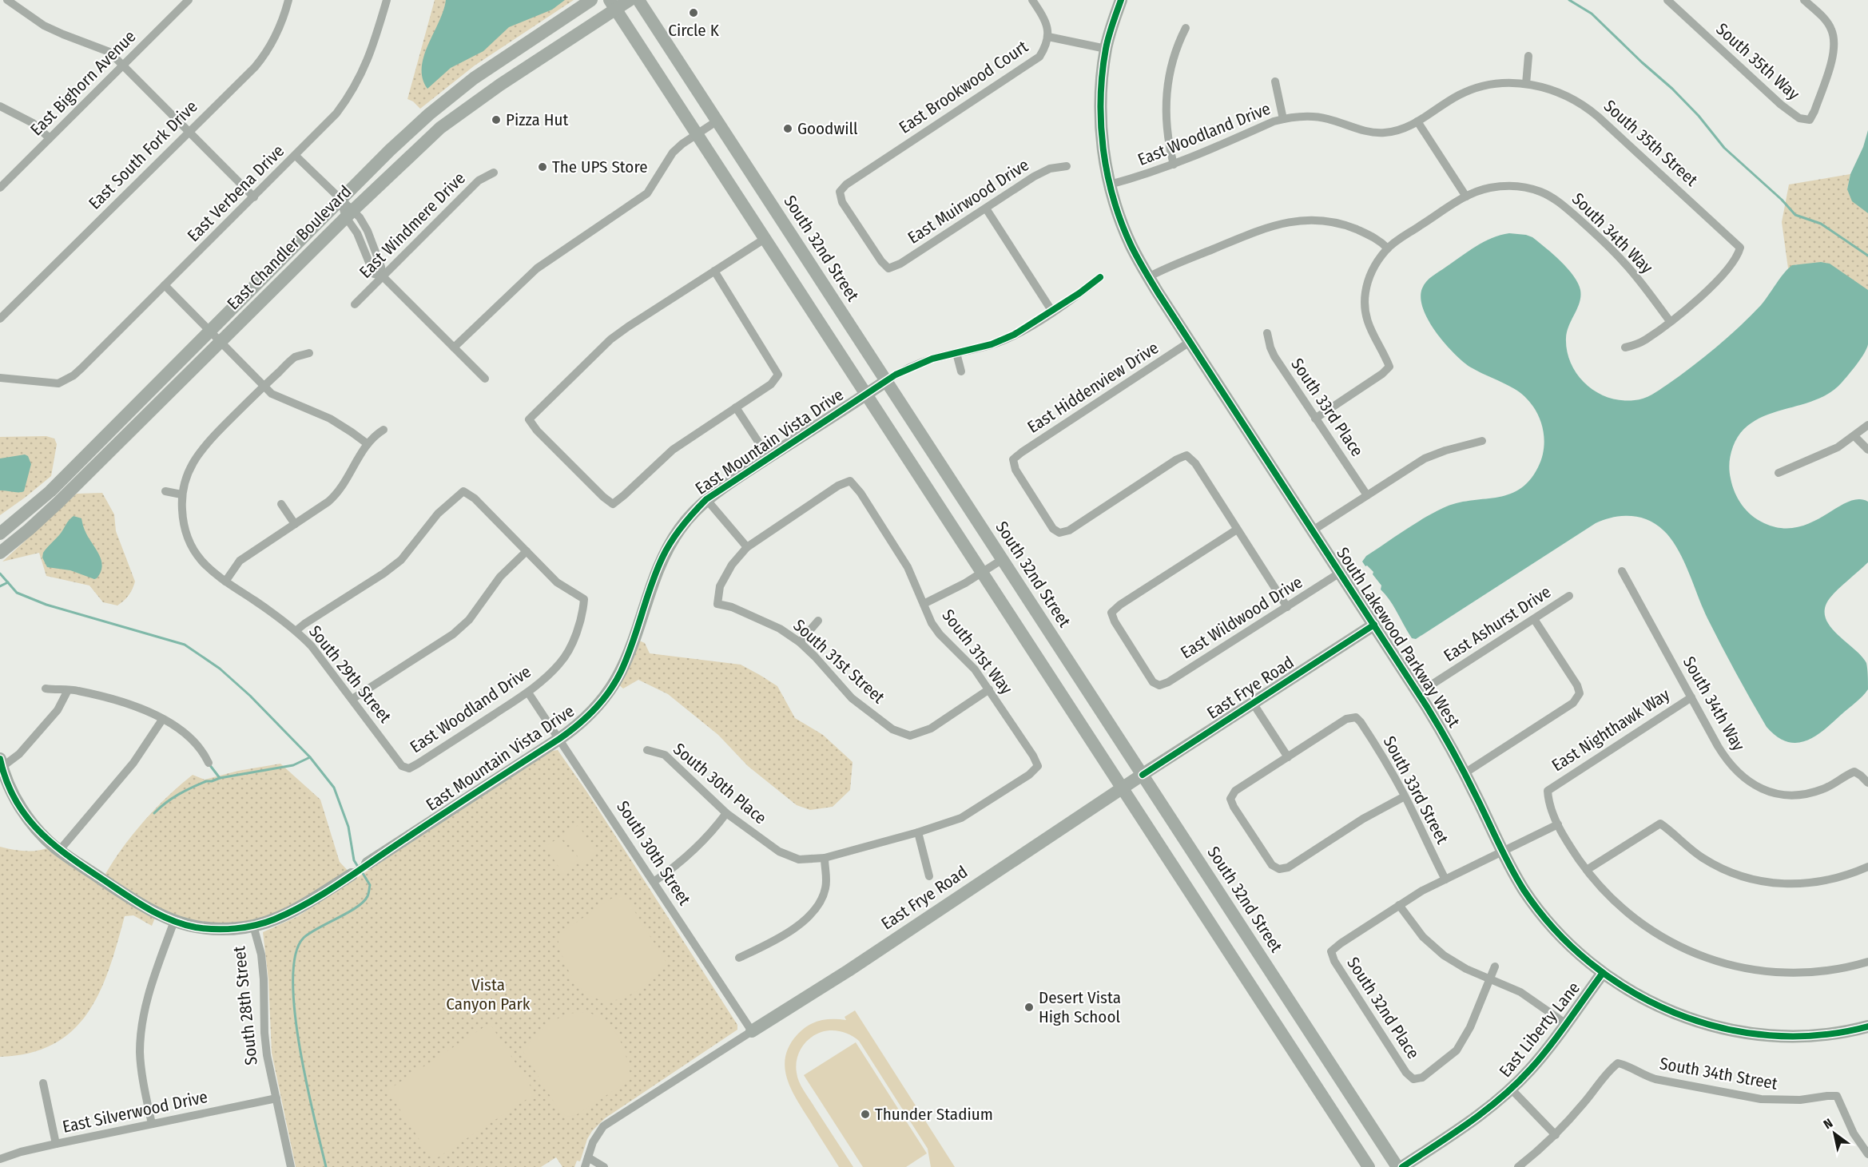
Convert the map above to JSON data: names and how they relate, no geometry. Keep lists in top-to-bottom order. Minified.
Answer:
{"streets":{"main road":["East Chandler Boulevard","South 32nd Street","East Mountain Vista Drive","South Lakewood Parkway West","East Frye Road","East Liberty Lane"],"street":["South 35th Way","East Bighorn Avenue","East Brookwood Court","East Woodland Drive","South 35th Street","East South Fork Drive","East Verbena Drive","East Muirwood Drive","East Windmere Drive","South 34th Way","East Hiddenview Drive","South 33rd Place","East Wildwood Drive","East Ashurst Drive","South 31st Way","South 31st Street","South 29th Street","East Nighthawk Way","South 30th Place","South 33rd Street","South 30th Street","South 28th Street","South 32nd Place","South 34th Street","East Silverwood Drive"]},"crossings":[["East Brookwood Court","East Muirwood Drive"],["East Brookwood Court","South Lakewood Parkway West"],["East Woodland Drive","South 35th Street"],["East Woodland Drive","South Lakewood Parkway West"],["East Woodland Drive","South 29th Street"],["East Woodland Drive","South 30th Street"],["South 35th Street","South 34th Way"],["South 34th Way","East Nighthawk Way"],["South 32nd Street","East Mountain Vista Drive"],["South 32nd Street","East Frye Road"],["East Hiddenview Drive","East Wildwood Drive"],["East Hiddenview Drive","South Lakewood Parkway West"],["East Mountain Vista Drive","South 30th Street"],["East Mountain Vista Drive","South 28th Street"],["East Wildwood Drive","South Lakewood Parkway West"],["East Ashurst Drive","South Lakewood Parkway West"],["South Lakewood Parkway West","East Frye Road"],["South Lakewood Parkway West","East Liberty Lane"],["South 31st Way","South 31st Street"],["East Frye Road","South 30th Street"],["South 28th Street","East Silverwood Drive"]],"parks":["Vista Canyon Park"],"places":["Circle K","Pizza Hut","Goodwill","The UPS Store","Desert Vista High School","Thunder Stadium"],"north":"top left"}
